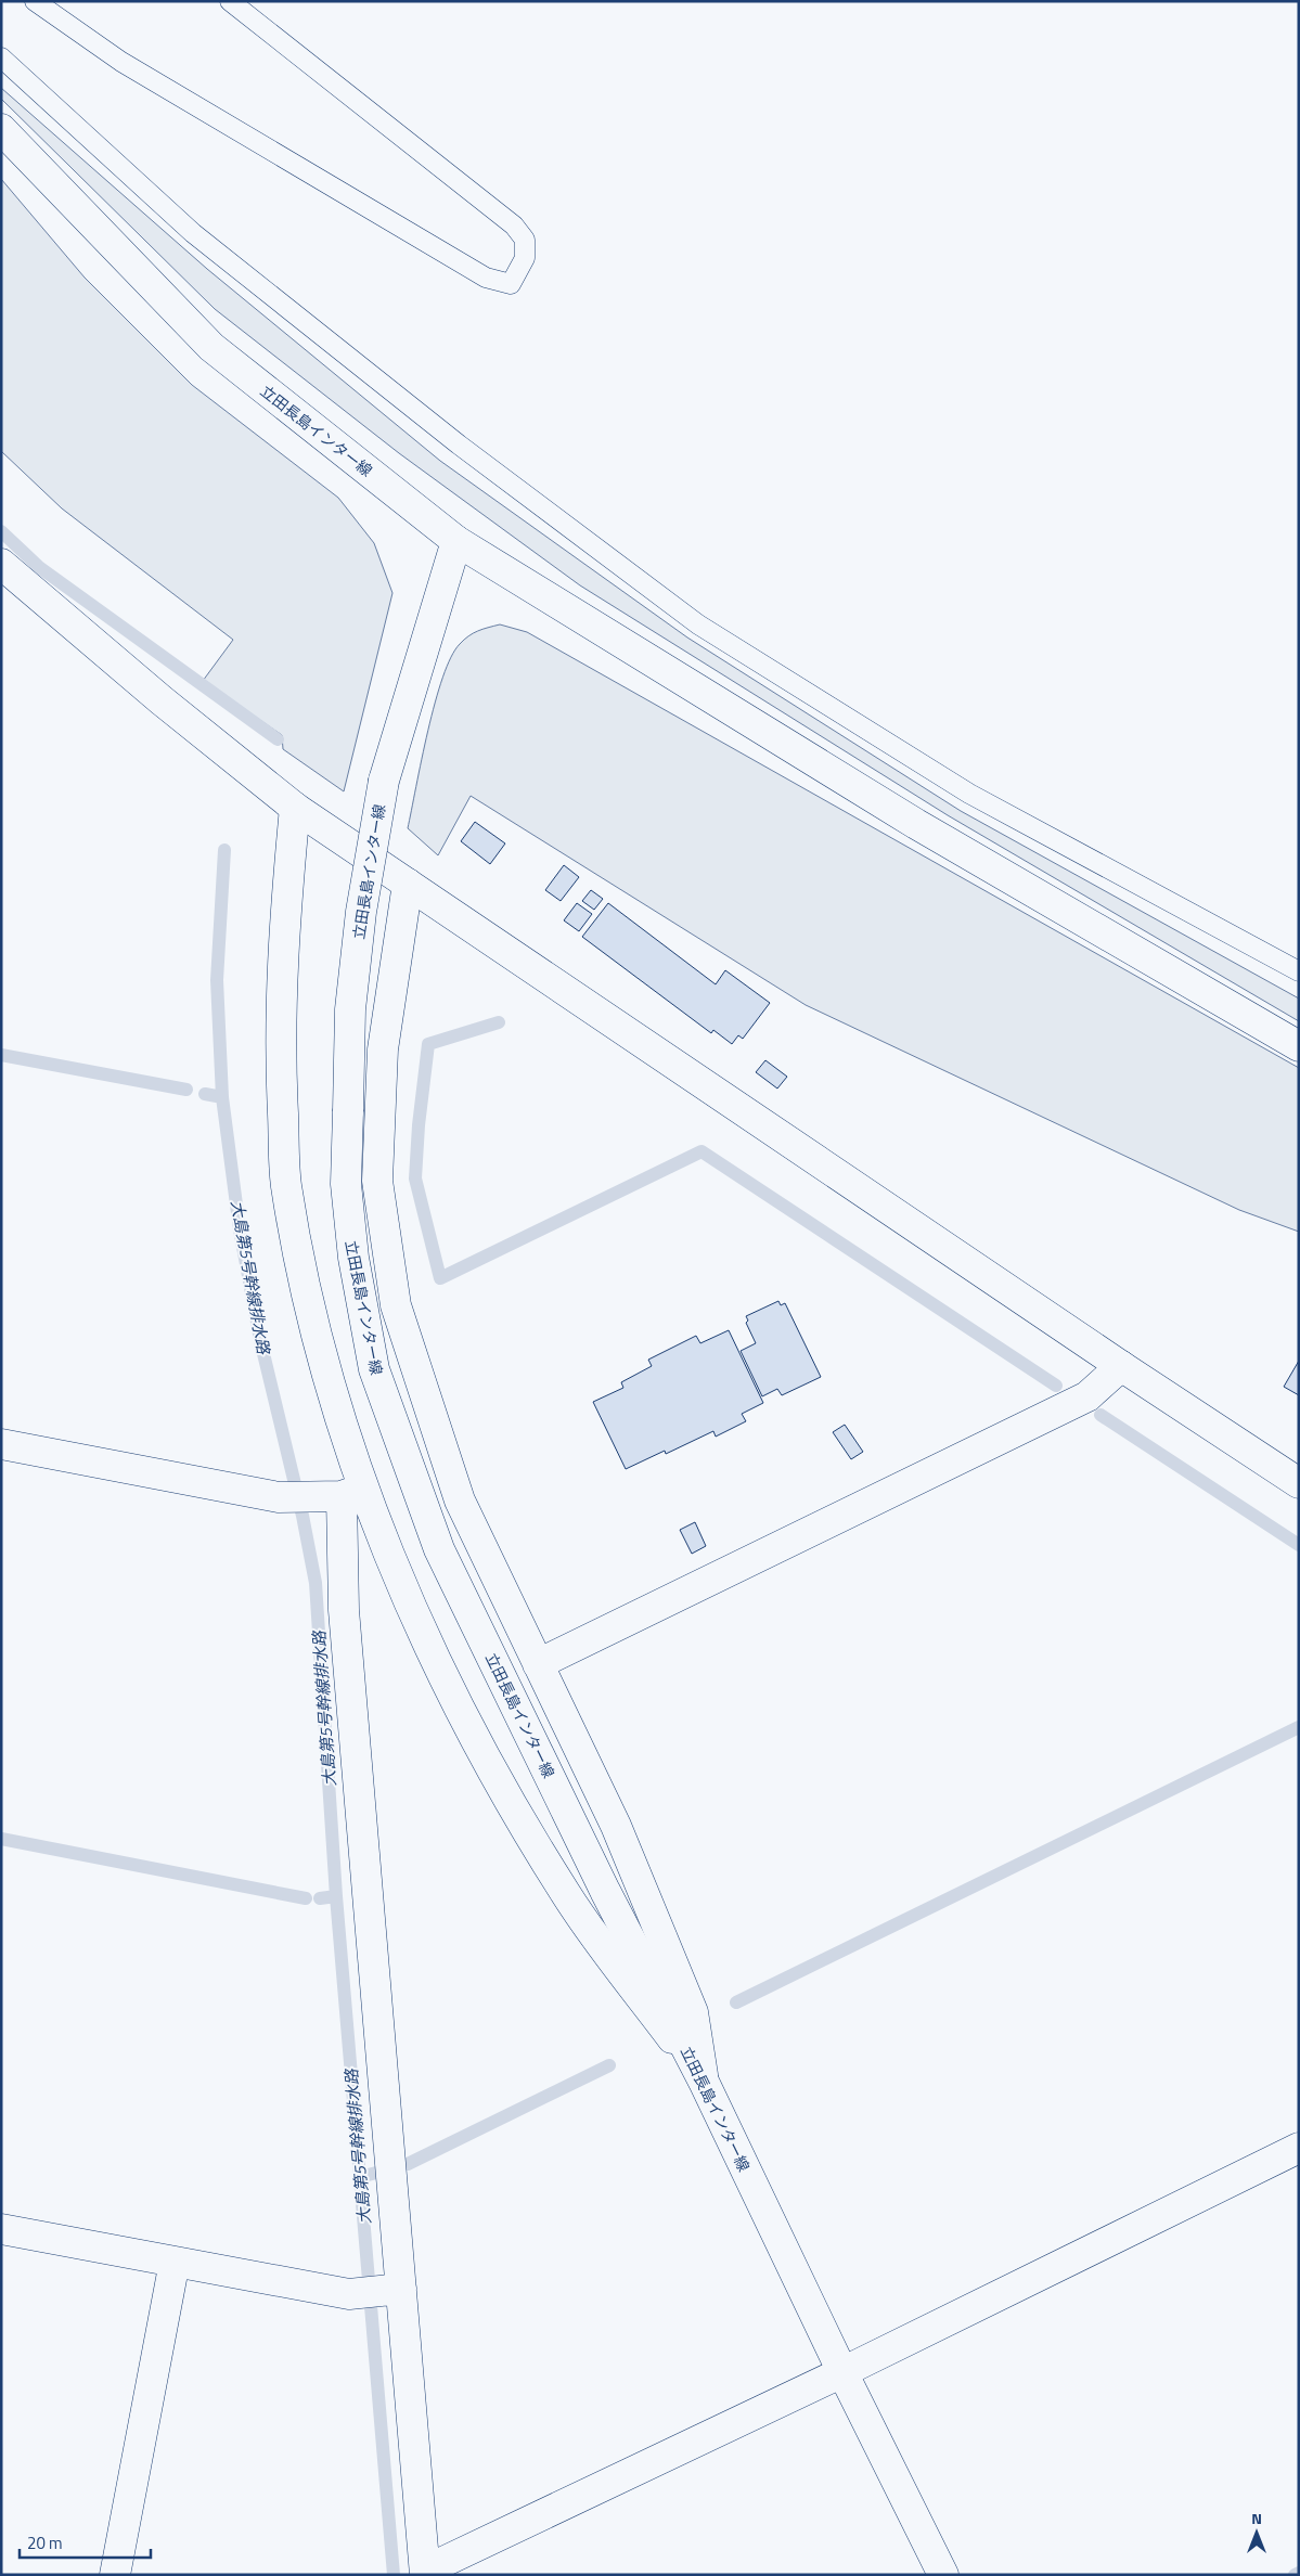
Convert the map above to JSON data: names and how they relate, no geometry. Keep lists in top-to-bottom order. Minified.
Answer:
{"streets":{"street":["立田長島インター線"]},"water":["大島第5号幹線排水路"],"scale_bar":"20 m","north":"top"}
